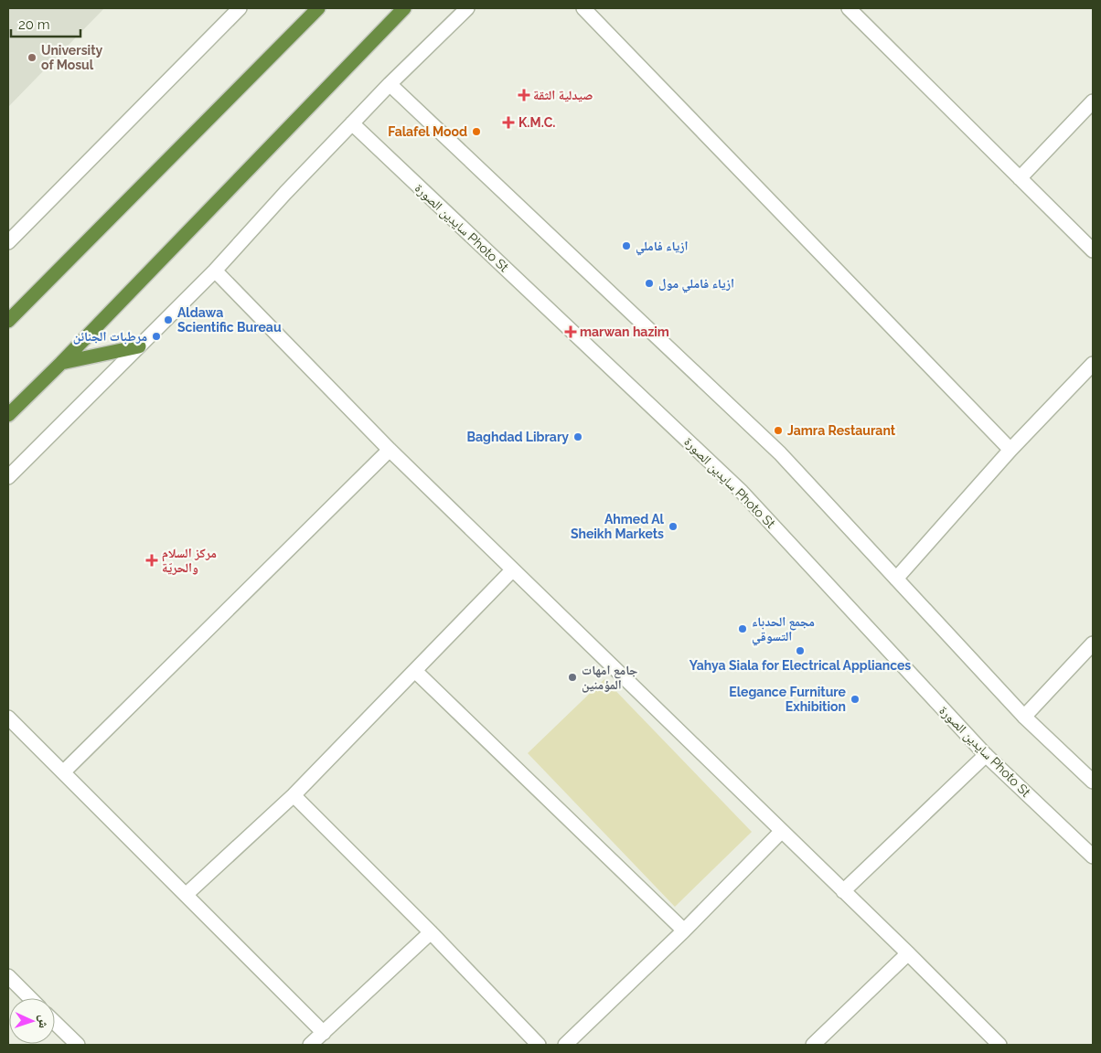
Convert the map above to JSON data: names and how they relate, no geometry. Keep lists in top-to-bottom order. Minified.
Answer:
{"streets":{"street":["سايدين الصورة Photo St"]},"places":{"other":["University of Mosul","Falafel Mood","ازياء فاملي","ازياء فاملي مول","Aldawa Scientific Bureau","مرطبات الجنائن","Jamra Restaurant","Baghdad Library","Ahmed Al Sheikh Markets","مجمع الحدباء التسوقي","Yahya Siala for Electrical Appliances","جامع امهات المؤمنين","Elegance Furniture Exhibition"],"health":["صيدلية الثقة","K.M.C.","marwan hazim","مركز السلام والحريّة"]},"scale_bar":"20 m","north":"right"}
